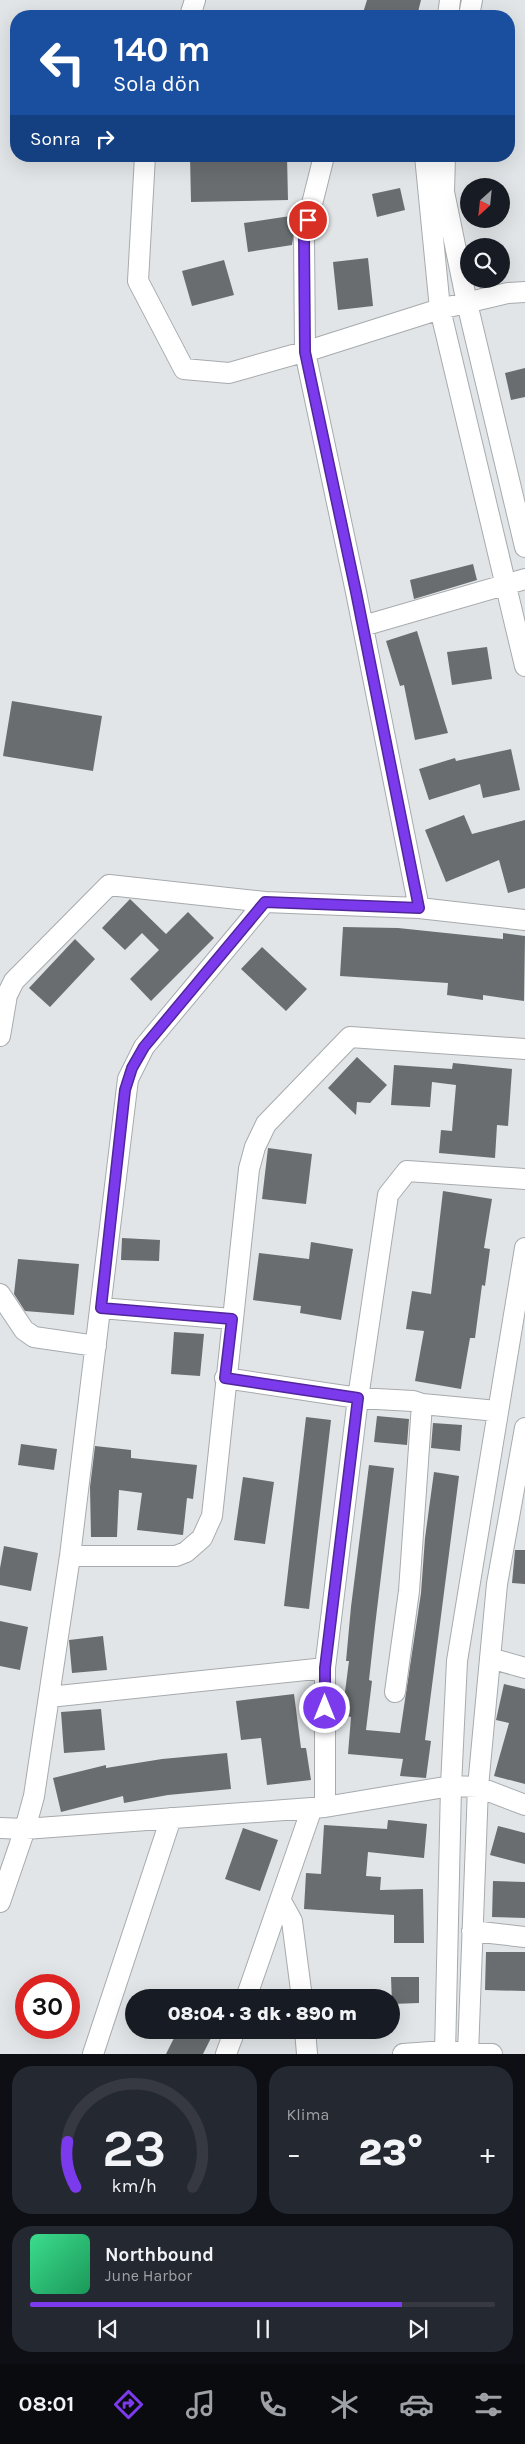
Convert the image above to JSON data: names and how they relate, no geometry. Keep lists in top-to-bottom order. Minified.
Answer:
{"north":"bottom left","page":{"turn":["140 m","Sola dön"],"then":"Sonra","limit":"30","trip":"08:04 · 3 dk · 890 m","tile":"Klima","heat":["−","23°","+"],"song":["Northbound","June Harbor"],"tabs":"08:01","gauge":["23","km/h"]}}
